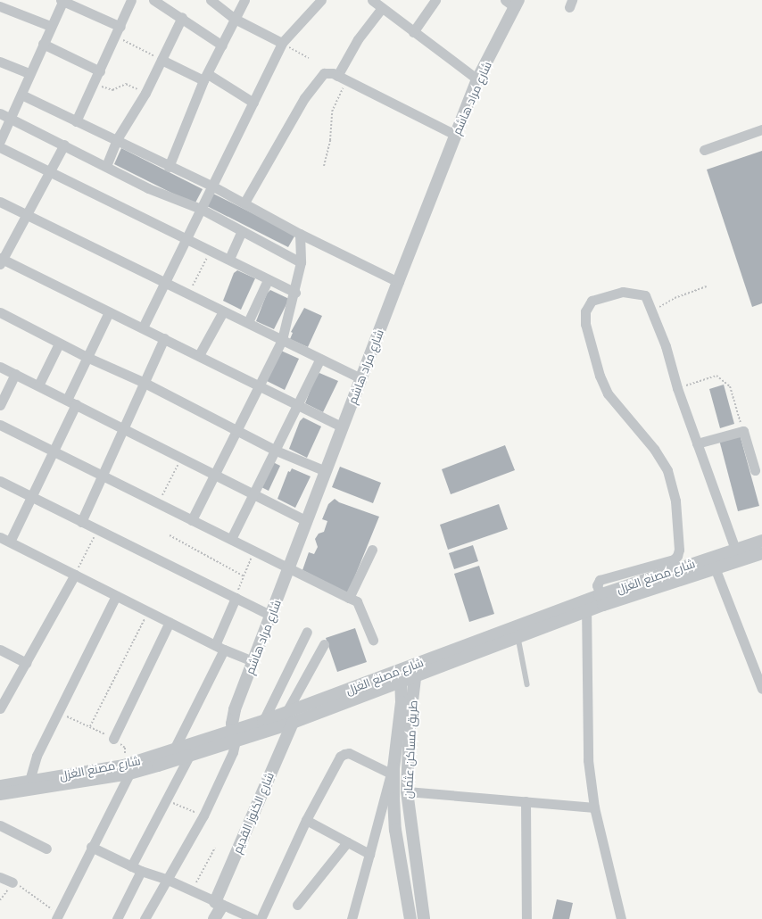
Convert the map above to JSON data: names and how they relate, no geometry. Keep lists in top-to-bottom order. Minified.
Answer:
{"streets":{"street":["شارع مراد هاشم","شارع مصنع الغزل","طريق مساكن عثمان","شارع الكنوز القديم"]},"crossings":[["شارع مراد هاشم","شارع مصنع الغزل"],["شارع مصنع الغزل","طريق مساكن عثمان"],["شارع مصنع الغزل","شارع الكنوز القديم"]]}
